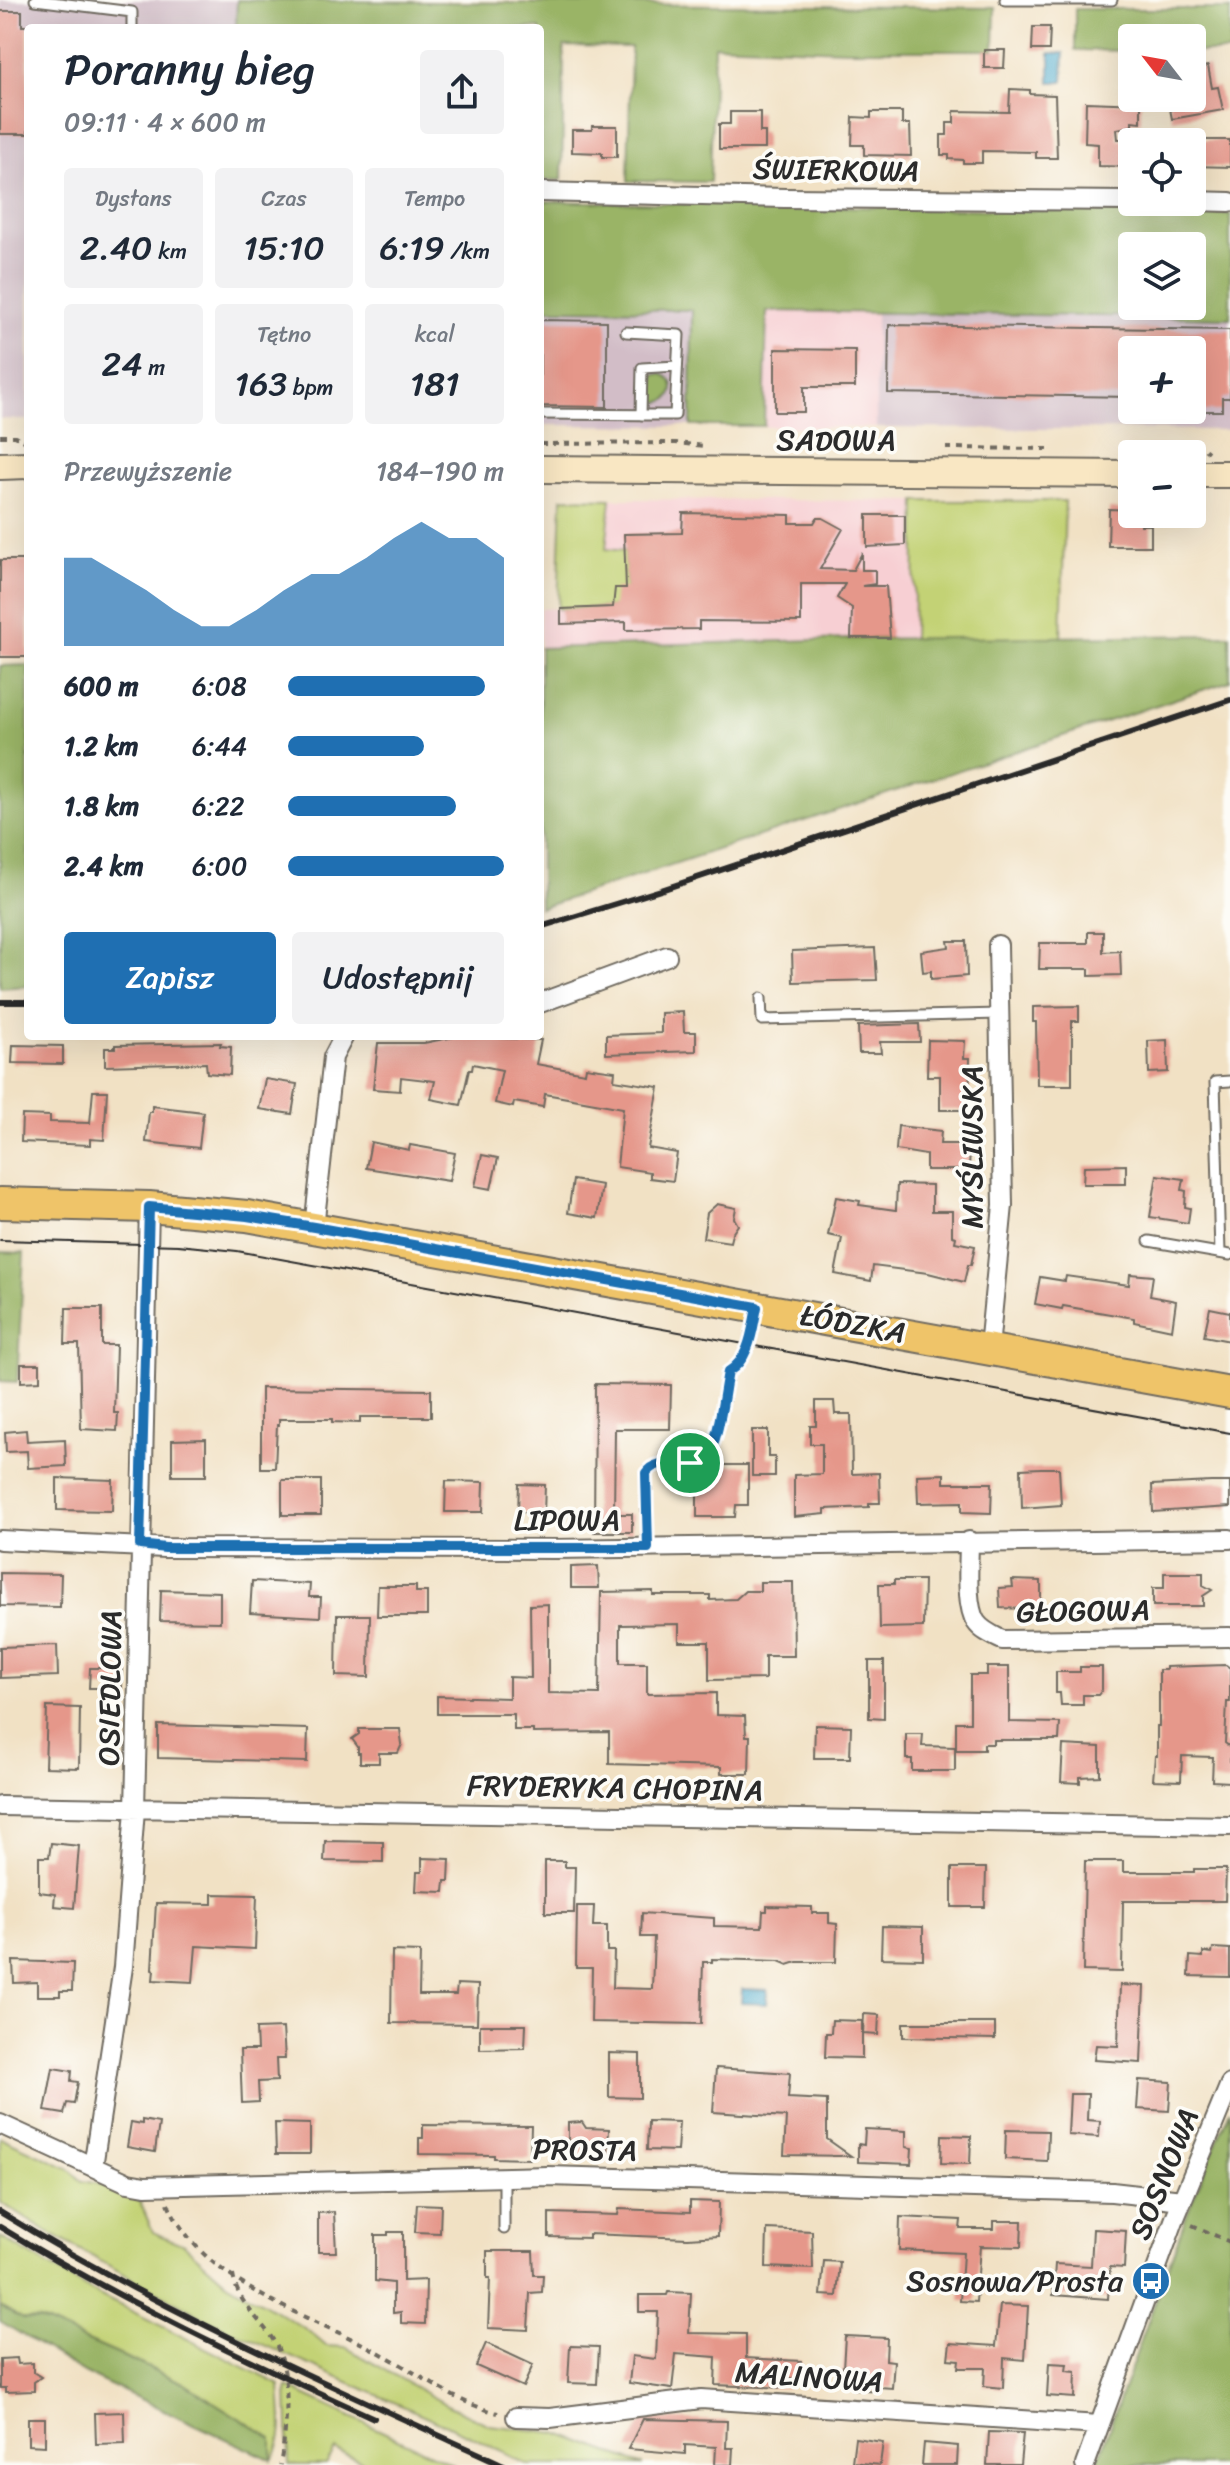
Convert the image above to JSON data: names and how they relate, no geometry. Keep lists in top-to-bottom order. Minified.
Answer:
{"streets":{"main road":["ŁÓDZKA"],"street":["ŚWIERKOWA","SADOWA","MYŚLIWSKA","LIPOWA","GŁOGOWA","OSIEDLOWA","FRYDERYKA CHOPINA","PROSTA","SOSNOWA","MALINOWA"]},"crossings":[["MYŚLIWSKA","ŁÓDZKA"],["ŁÓDZKA","OSIEDLOWA"],["LIPOWA","GŁOGOWA"],["LIPOWA","OSIEDLOWA"],["OSIEDLOWA","FRYDERYKA CHOPINA"],["OSIEDLOWA","PROSTA"],["PROSTA","SOSNOWA"],["SOSNOWA","MALINOWA"]],"places":{"bus stop":["Sosnowa/Prosta"]},"north":"top left","page":{"map_buttons":["+","−"],"heading":["Poranny bieg","09:11 · 4 × 600 m"],"stats":[["Dystans","2.40 km"],["Czas","15:10"],["Tempo","6:19 /km"],["24 m"],["Tętno","163 bpm"],["kcal","181"]],"chart":["Przewyższenie","184–190 m"],"list":[{"name":"600 m","note":"6:08"},{"name":"1.2 km","note":"6:44"},{"name":"1.8 km","note":"6:22"},{"name":"2.4 km","note":"6:00"}],"buttons":["Zapisz","Udostępnij"]}}
